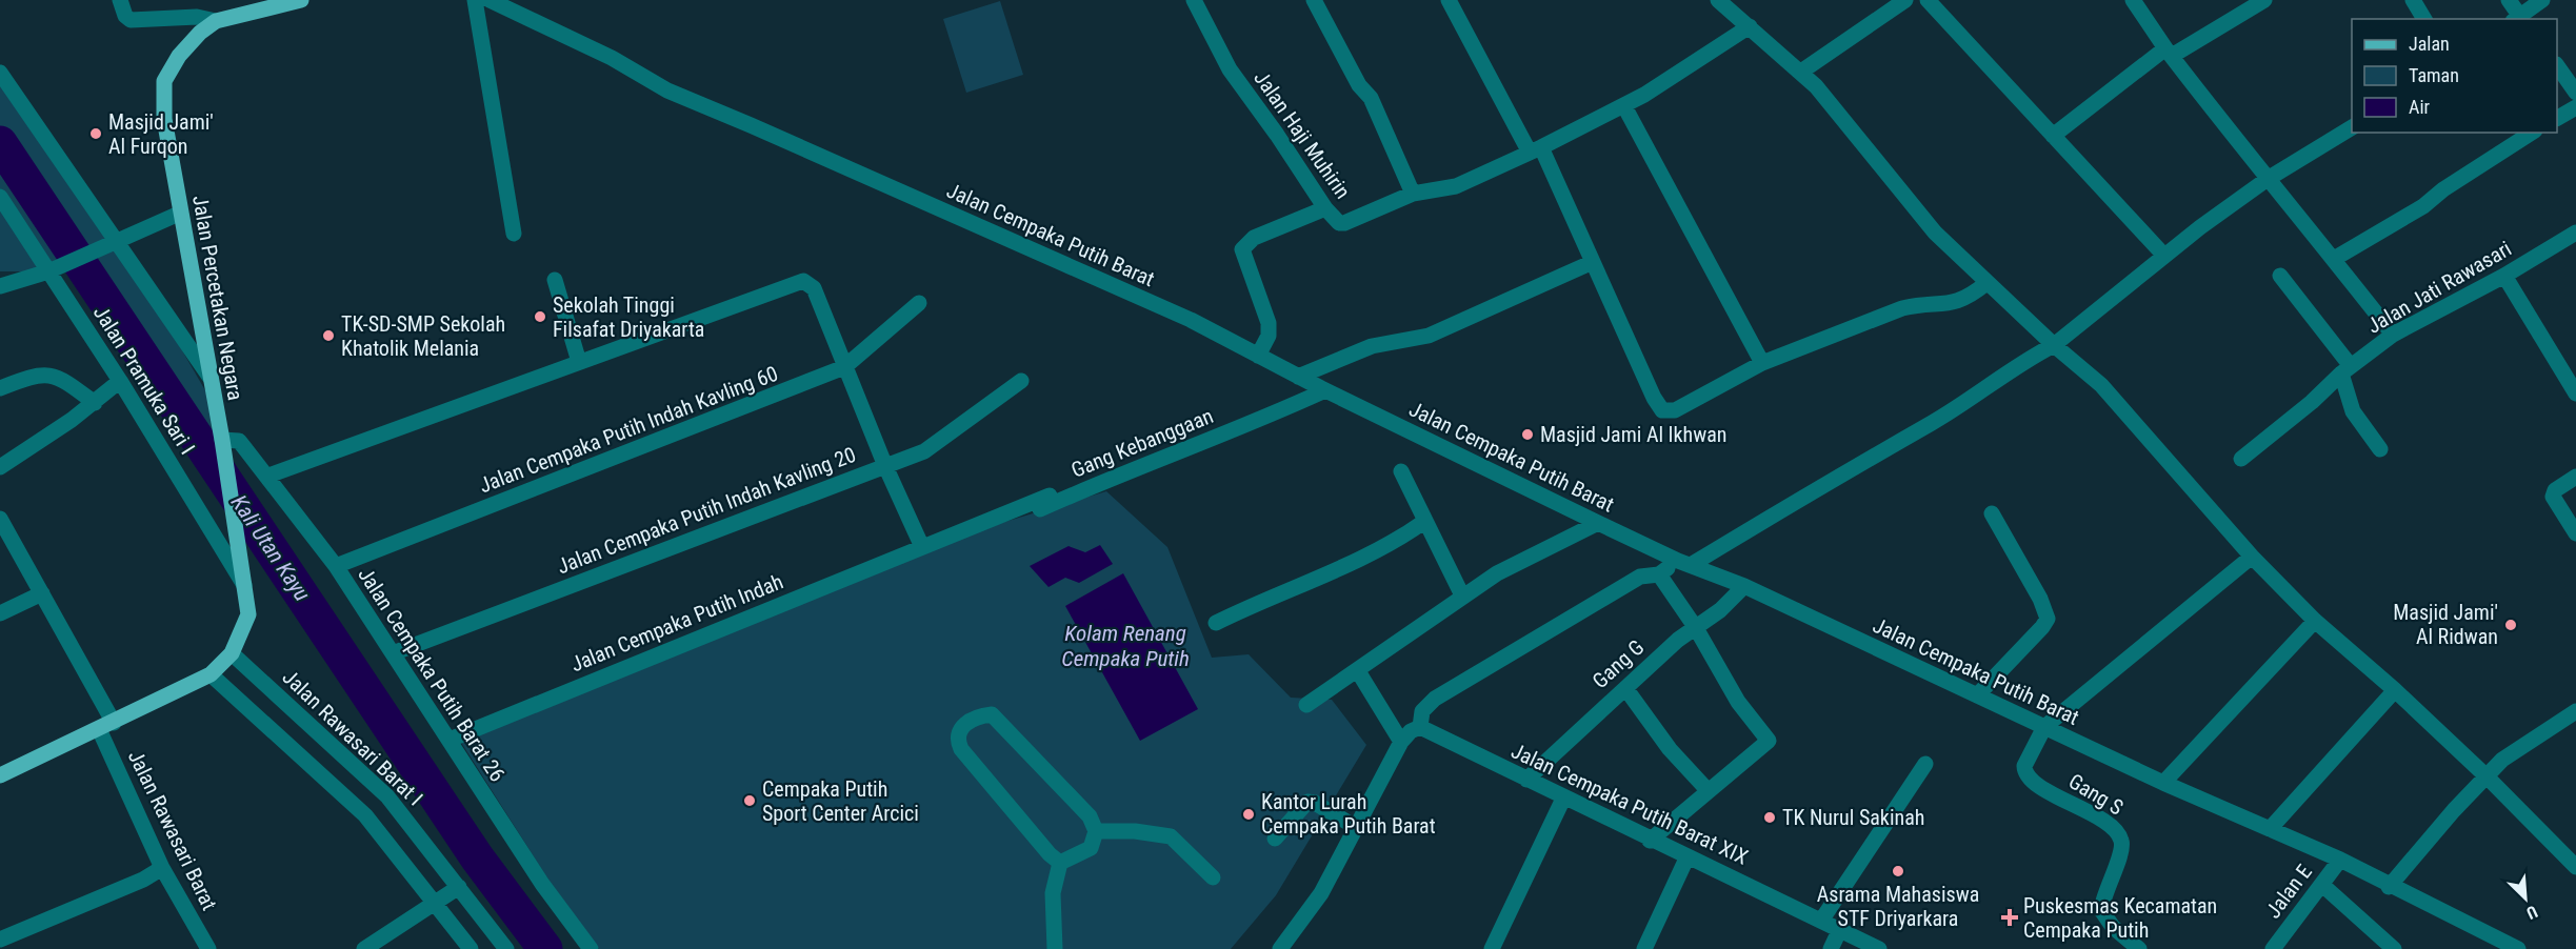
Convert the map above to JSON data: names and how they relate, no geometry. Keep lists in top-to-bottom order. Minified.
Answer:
{"streets":{"main road":["Jalan Percetakan Negara"],"street":["Jalan Haji Muhirin","Jalan Cempaka Putih Barat","Jalan Jati Rawasari","Jalan Pramuka Sari I","Jalan Cempaka Putih Indah Kavling 60","Gang Kebanggaan","Jalan Cempaka Putih Indah Kavling 20","Jalan Cempaka Putih Indah","Gang G","Jalan Cempaka Putih Barat 26","Jalan Rawasari Barat I","Gang S","Jalan Cempaka Putih Barat XIX","Jalan Rawasari Barat","Jalan E"]},"crossings":[["Jalan Cempaka Putih Barat","Gang Kebanggaan"],["Jalan Cempaka Putih Barat","Gang G"],["Jalan Cempaka Putih Barat","Gang S"],["Jalan Cempaka Putih Barat","Jalan E"],["Jalan Percetakan Negara","Jalan Pramuka Sari I"],["Jalan Percetakan Negara","Jalan Cempaka Putih Barat 26"],["Jalan Percetakan Negara","Jalan Rawasari Barat I"],["Jalan Percetakan Negara","Jalan Rawasari Barat"],["Jalan Cempaka Putih Indah Kavling 60","Jalan Cempaka Putih Barat 26"],["Gang Kebanggaan","Jalan Cempaka Putih Indah"],["Jalan Cempaka Putih Indah Kavling 20","Jalan Cempaka Putih Barat 26"],["Jalan Cempaka Putih Indah","Jalan Cempaka Putih Barat 26"],["Gang G","Jalan Cempaka Putih Barat XIX"]],"water":["Kali Utan Kayu","Kolam Renang Cempaka Putih"],"places":{"other":["Masjid Jami' Al Furqon","Sekolah Tinggi Filsafat Driyakarta","TK-SD-SMP Sekolah Khatolik Melania","Masjid Jami Al Ikhwan","Masjid Jami' Al Ridwan","Cempaka Putih Sport Center Arcici","Kantor Lurah Cempaka Putih Barat","TK Nurul Sakinah","Asrama Mahasiswa STF Driyarkara"],"health":["Puskesmas Kecamatan Cempaka Putih"]},"legend":["Jalan","Taman","Air"],"north":"bottom right"}
